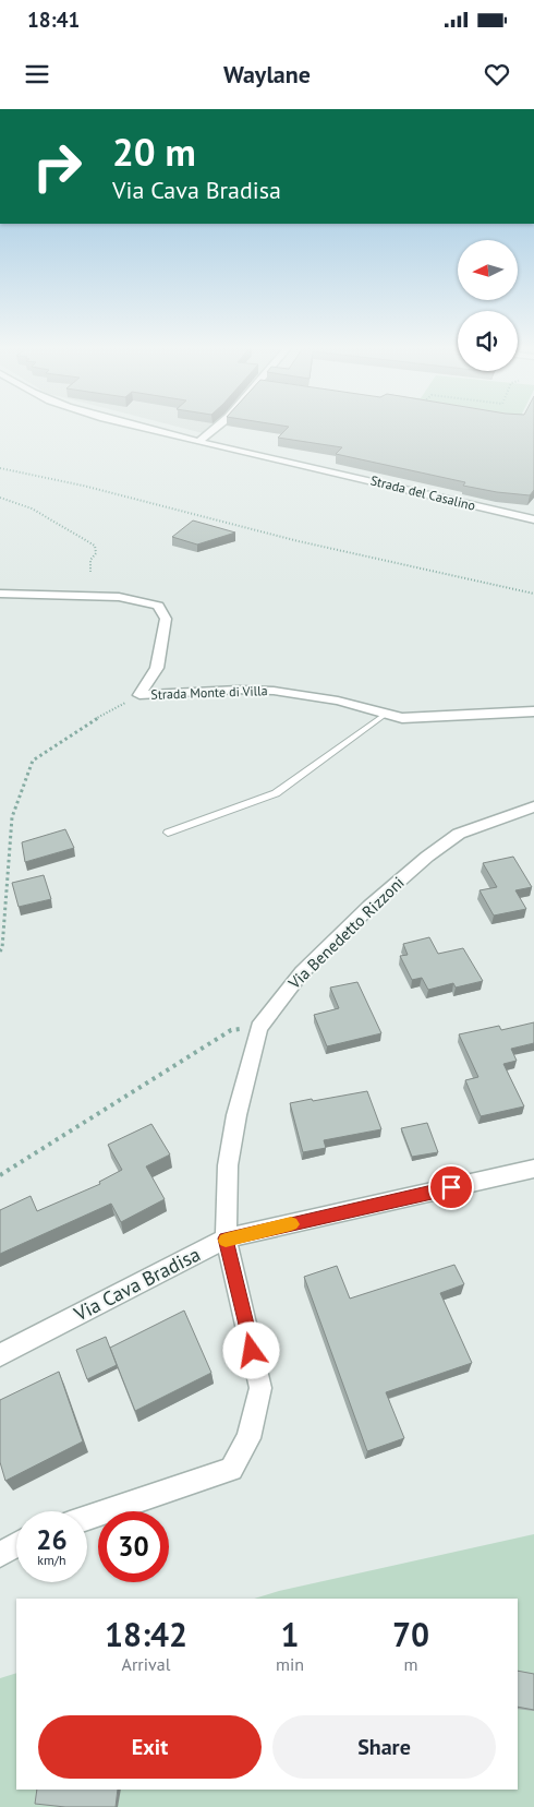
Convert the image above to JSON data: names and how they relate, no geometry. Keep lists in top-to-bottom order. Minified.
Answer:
{"streets":{"street":["Strada del Casalino","Strada Monte di Villa","Via Benedetto Rizzoni","Via Cava Bradisa"]},"crossings":[["Via Benedetto Rizzoni","Via Cava Bradisa"]],"north":"left","page":{"status":"18:41","header":"Waylane","turn":["20 m","Via Cava Bradisa"],"speed":"26 km/h","limit":"30","eta":["18:42","Arrival","1","min","70","m"],"buttons":["Exit","Share"]}}
